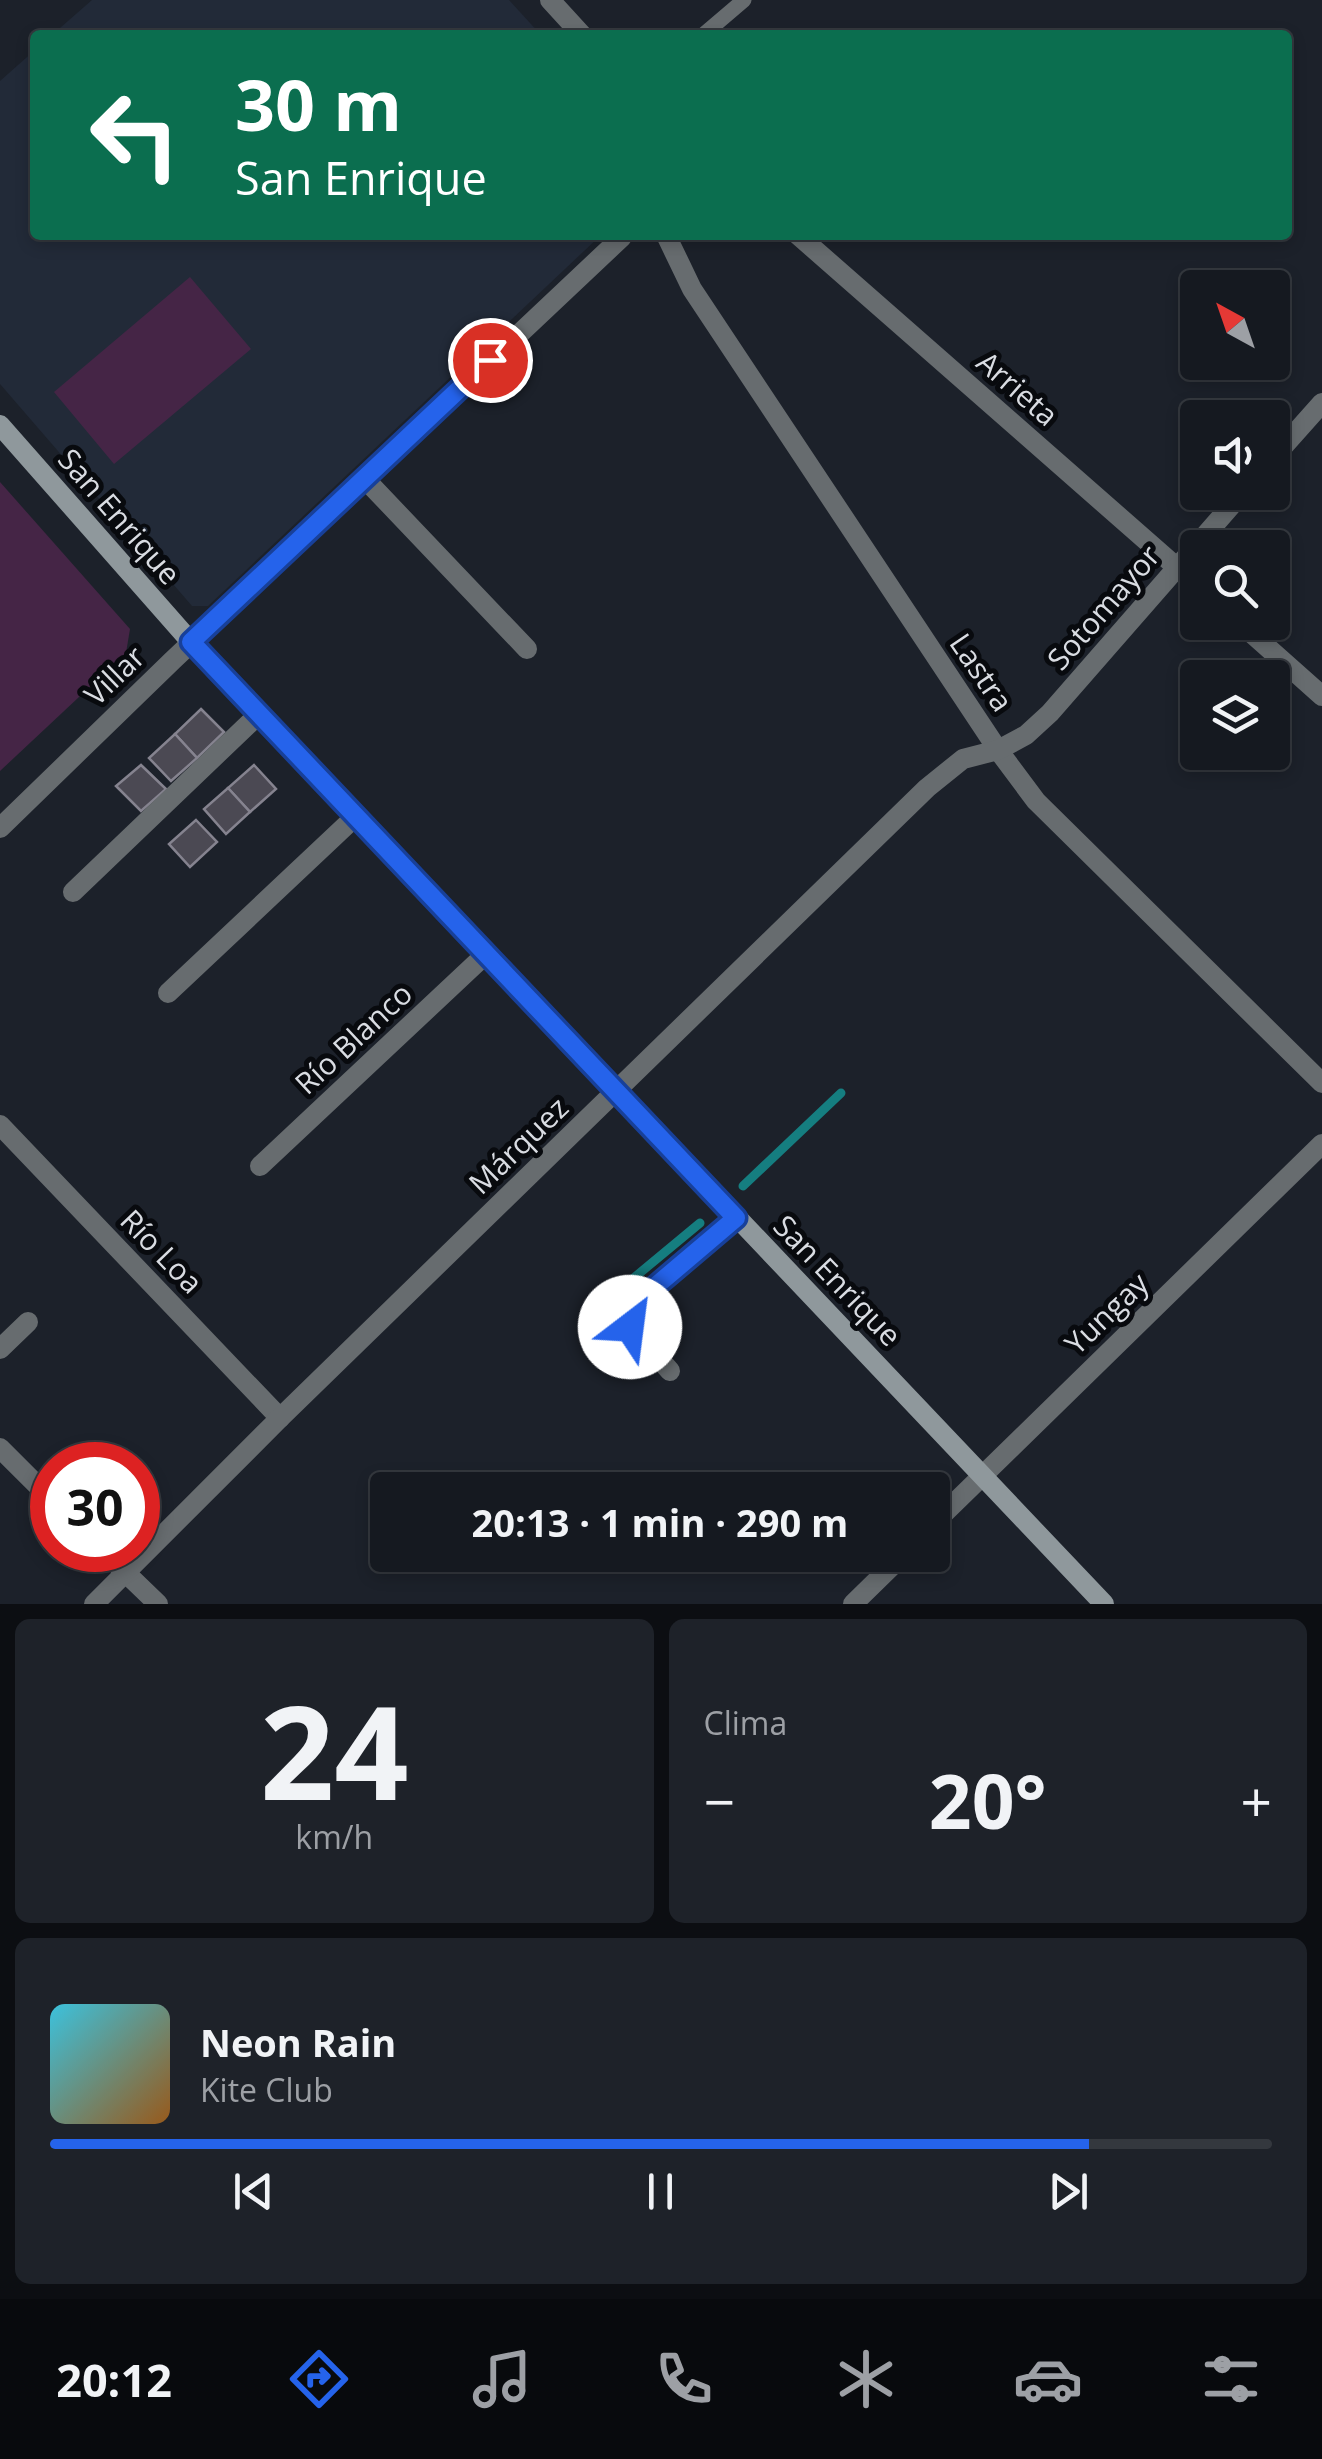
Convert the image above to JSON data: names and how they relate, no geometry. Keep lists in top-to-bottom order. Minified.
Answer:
{"streets":{"street":["Arrieta","San Enrique","Sotomayor","Lastra","Villar","Río Blanco","Márquez","Río Loa","Yungay"]},"crossings":[["Arrieta","Sotomayor"],["San Enrique","Villar"],["San Enrique","Río Blanco"],["San Enrique","Márquez"],["San Enrique","Yungay"],["Sotomayor","Lastra"],["Sotomayor","Márquez"],["Lastra","Márquez"],["Márquez","Río Loa"]],"north":"top left","page":{"turn":["30 m","San Enrique"],"limit":"30","trip":"20:13 · 1 min · 290 m","tile":[["24","km/h"],"Clima"],"heat":["−","20°","+"],"song":["Neon Rain","Kite Club"],"tabs":"20:12"}}
